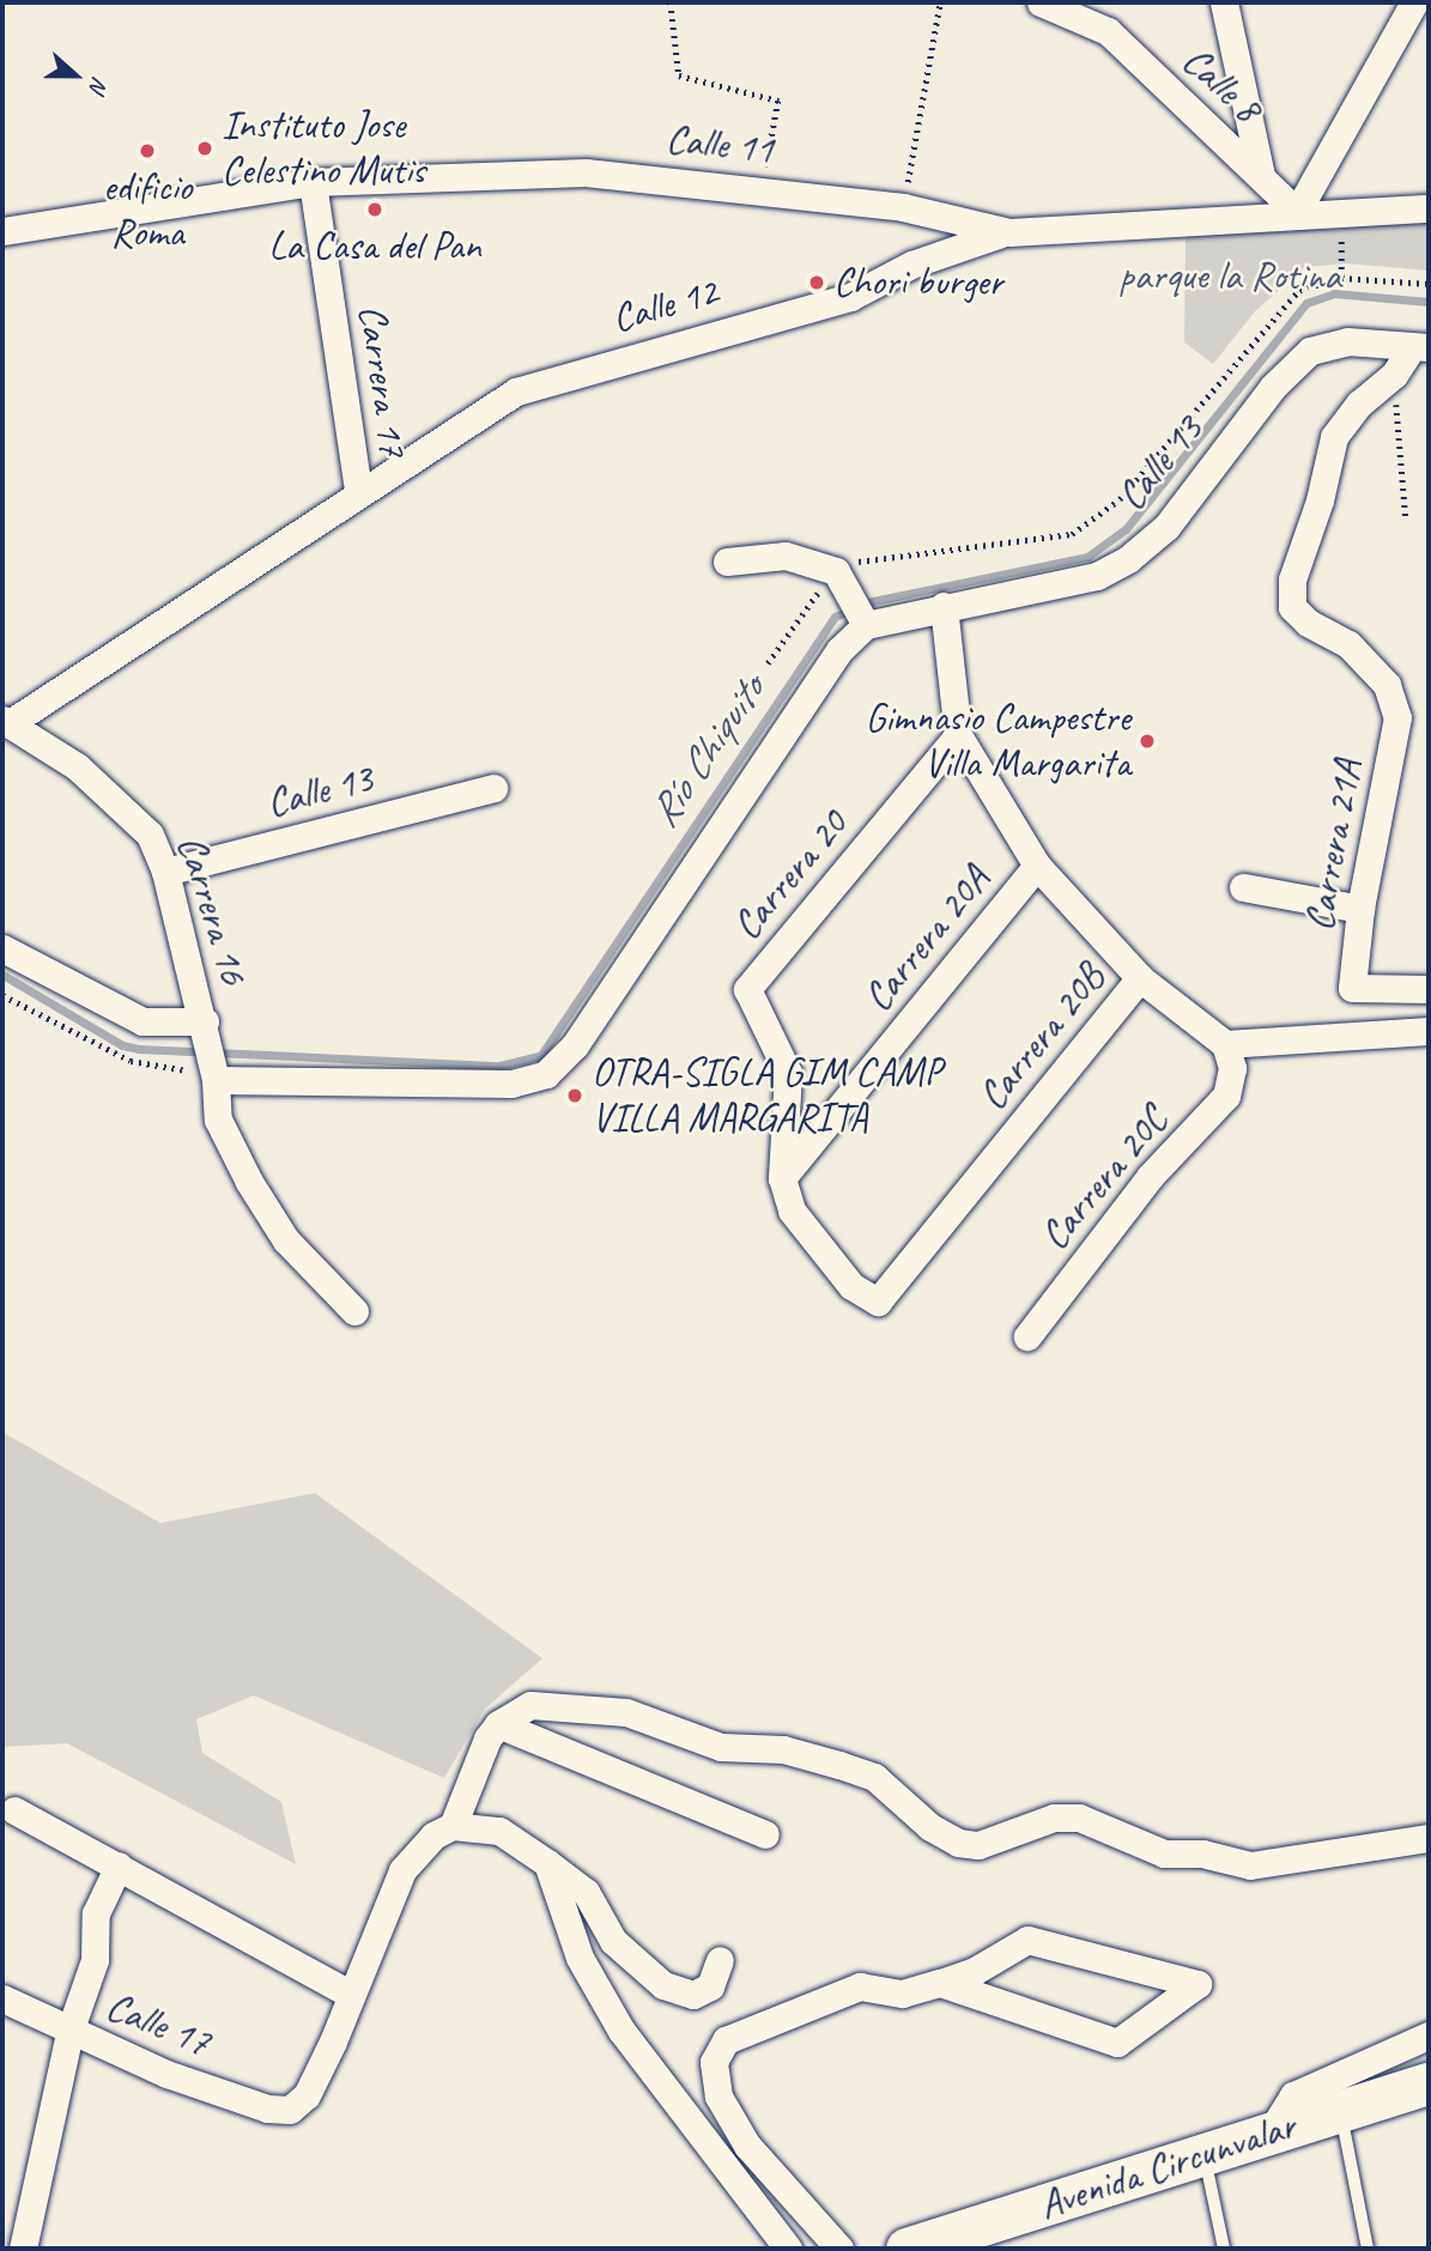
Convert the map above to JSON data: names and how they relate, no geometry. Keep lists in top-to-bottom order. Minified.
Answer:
{"streets":{"main road":["Avenida Circunvalar"],"street":["Calle 8","Calle 11","Calle 12","Carrera 17","Calle 13","Carrera 21A","Carrera 20","Carrera 16","Carrera 20A","Carrera 20B","Carrera 20C","Calle 17"]},"crossings":[["Calle 8","Calle 11"],["Calle 11","Calle 12"],["Calle 11","Carrera 17"],["Calle 12","Carrera 17"],["Calle 12","Carrera 16"],["Calle 13","Carrera 16"],["Carrera 20","Carrera 20A"],["Carrera 20","Carrera 20B"],["Carrera 20A","Carrera 20B"]],"water":["Río Chiquito"],"parks":["parque la Rotina"],"places":["Instituto Jose Celestino Mutis","edificio Roma","La Casa del Pan","Chori burger","Gimnasio Campestre Villa Margarita","OTRA-SIGLA GIM CAMP VILLA MARGARITA"],"north":"right"}
